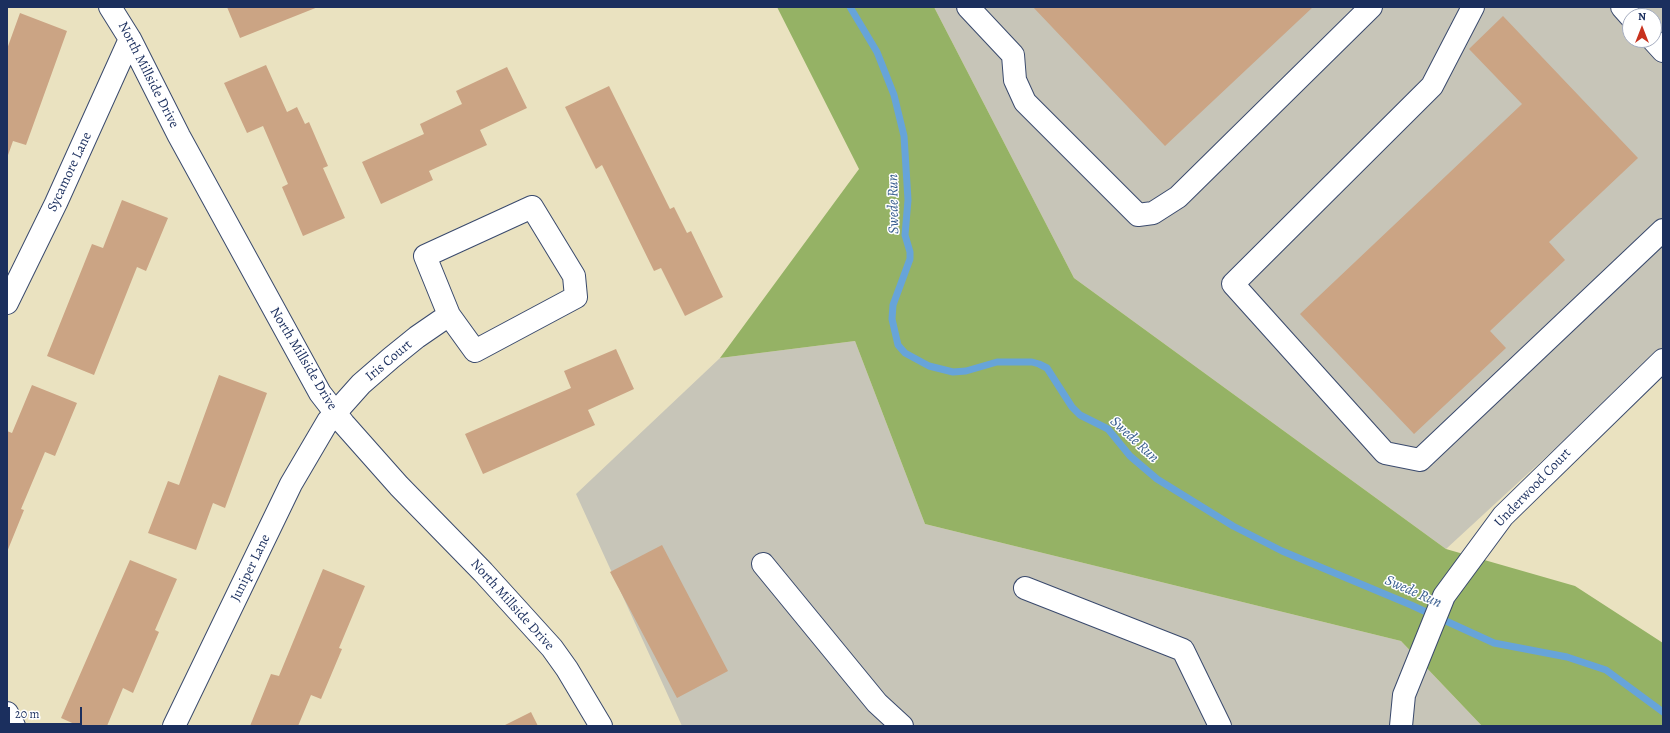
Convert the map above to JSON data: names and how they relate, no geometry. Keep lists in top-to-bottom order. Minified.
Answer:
{"streets":{"street":["North Millside Drive","Sycamore Lane","Iris Court","Underwood Court","Juniper Lane"]},"crossings":[["North Millside Drive","Sycamore Lane"],["North Millside Drive","Iris Court"],["North Millside Drive","Juniper Lane"],["Iris Court","Juniper Lane"]],"water":["Swede Run"],"scale_bar":"20 m","north":"top"}
